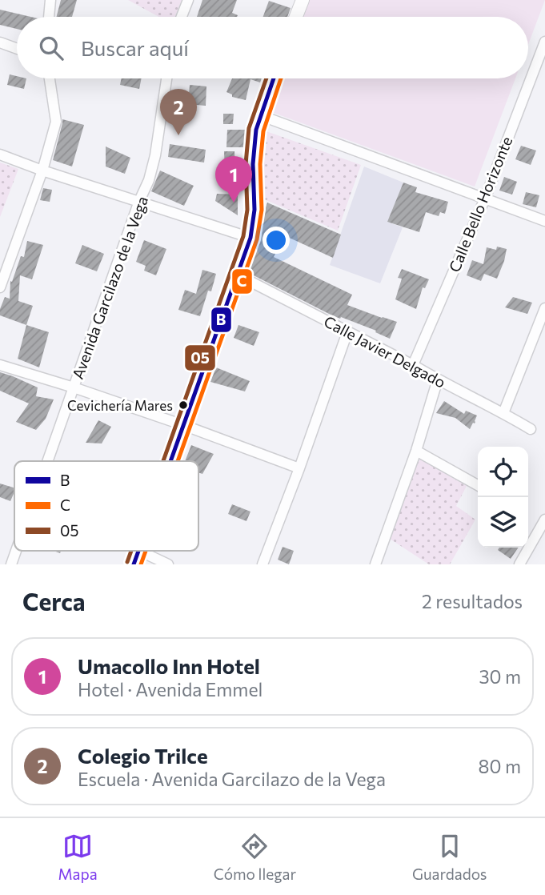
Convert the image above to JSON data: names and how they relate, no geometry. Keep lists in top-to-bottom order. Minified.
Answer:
{"streets":{"street":["Calle Bello Horizonte","Avenida Garcilazo de la Vega","Calle Javier Delgado"]},"crossings":[["Calle Bello Horizonte","Calle Javier Delgado"]],"places":["Cevichería Mares"],"lines":["transit line B","transit line C","transit line 05"],"legend":["B","C","05"],"page":{"search":"Buscar aquí","pins":["2","1"],"heading":["Cerca","2 resultados"],"list":[{"mark":"1","name":"Umacollo Inn Hotel","note":"Hotel · Avenida Emmel","value":"30 m"},{"mark":"2","name":"Colegio Trilce","note":"Escuela · Avenida Garcilazo de la Vega","value":"80 m"}],"nav":["Mapa","Cómo llegar","Guardados"]}}
